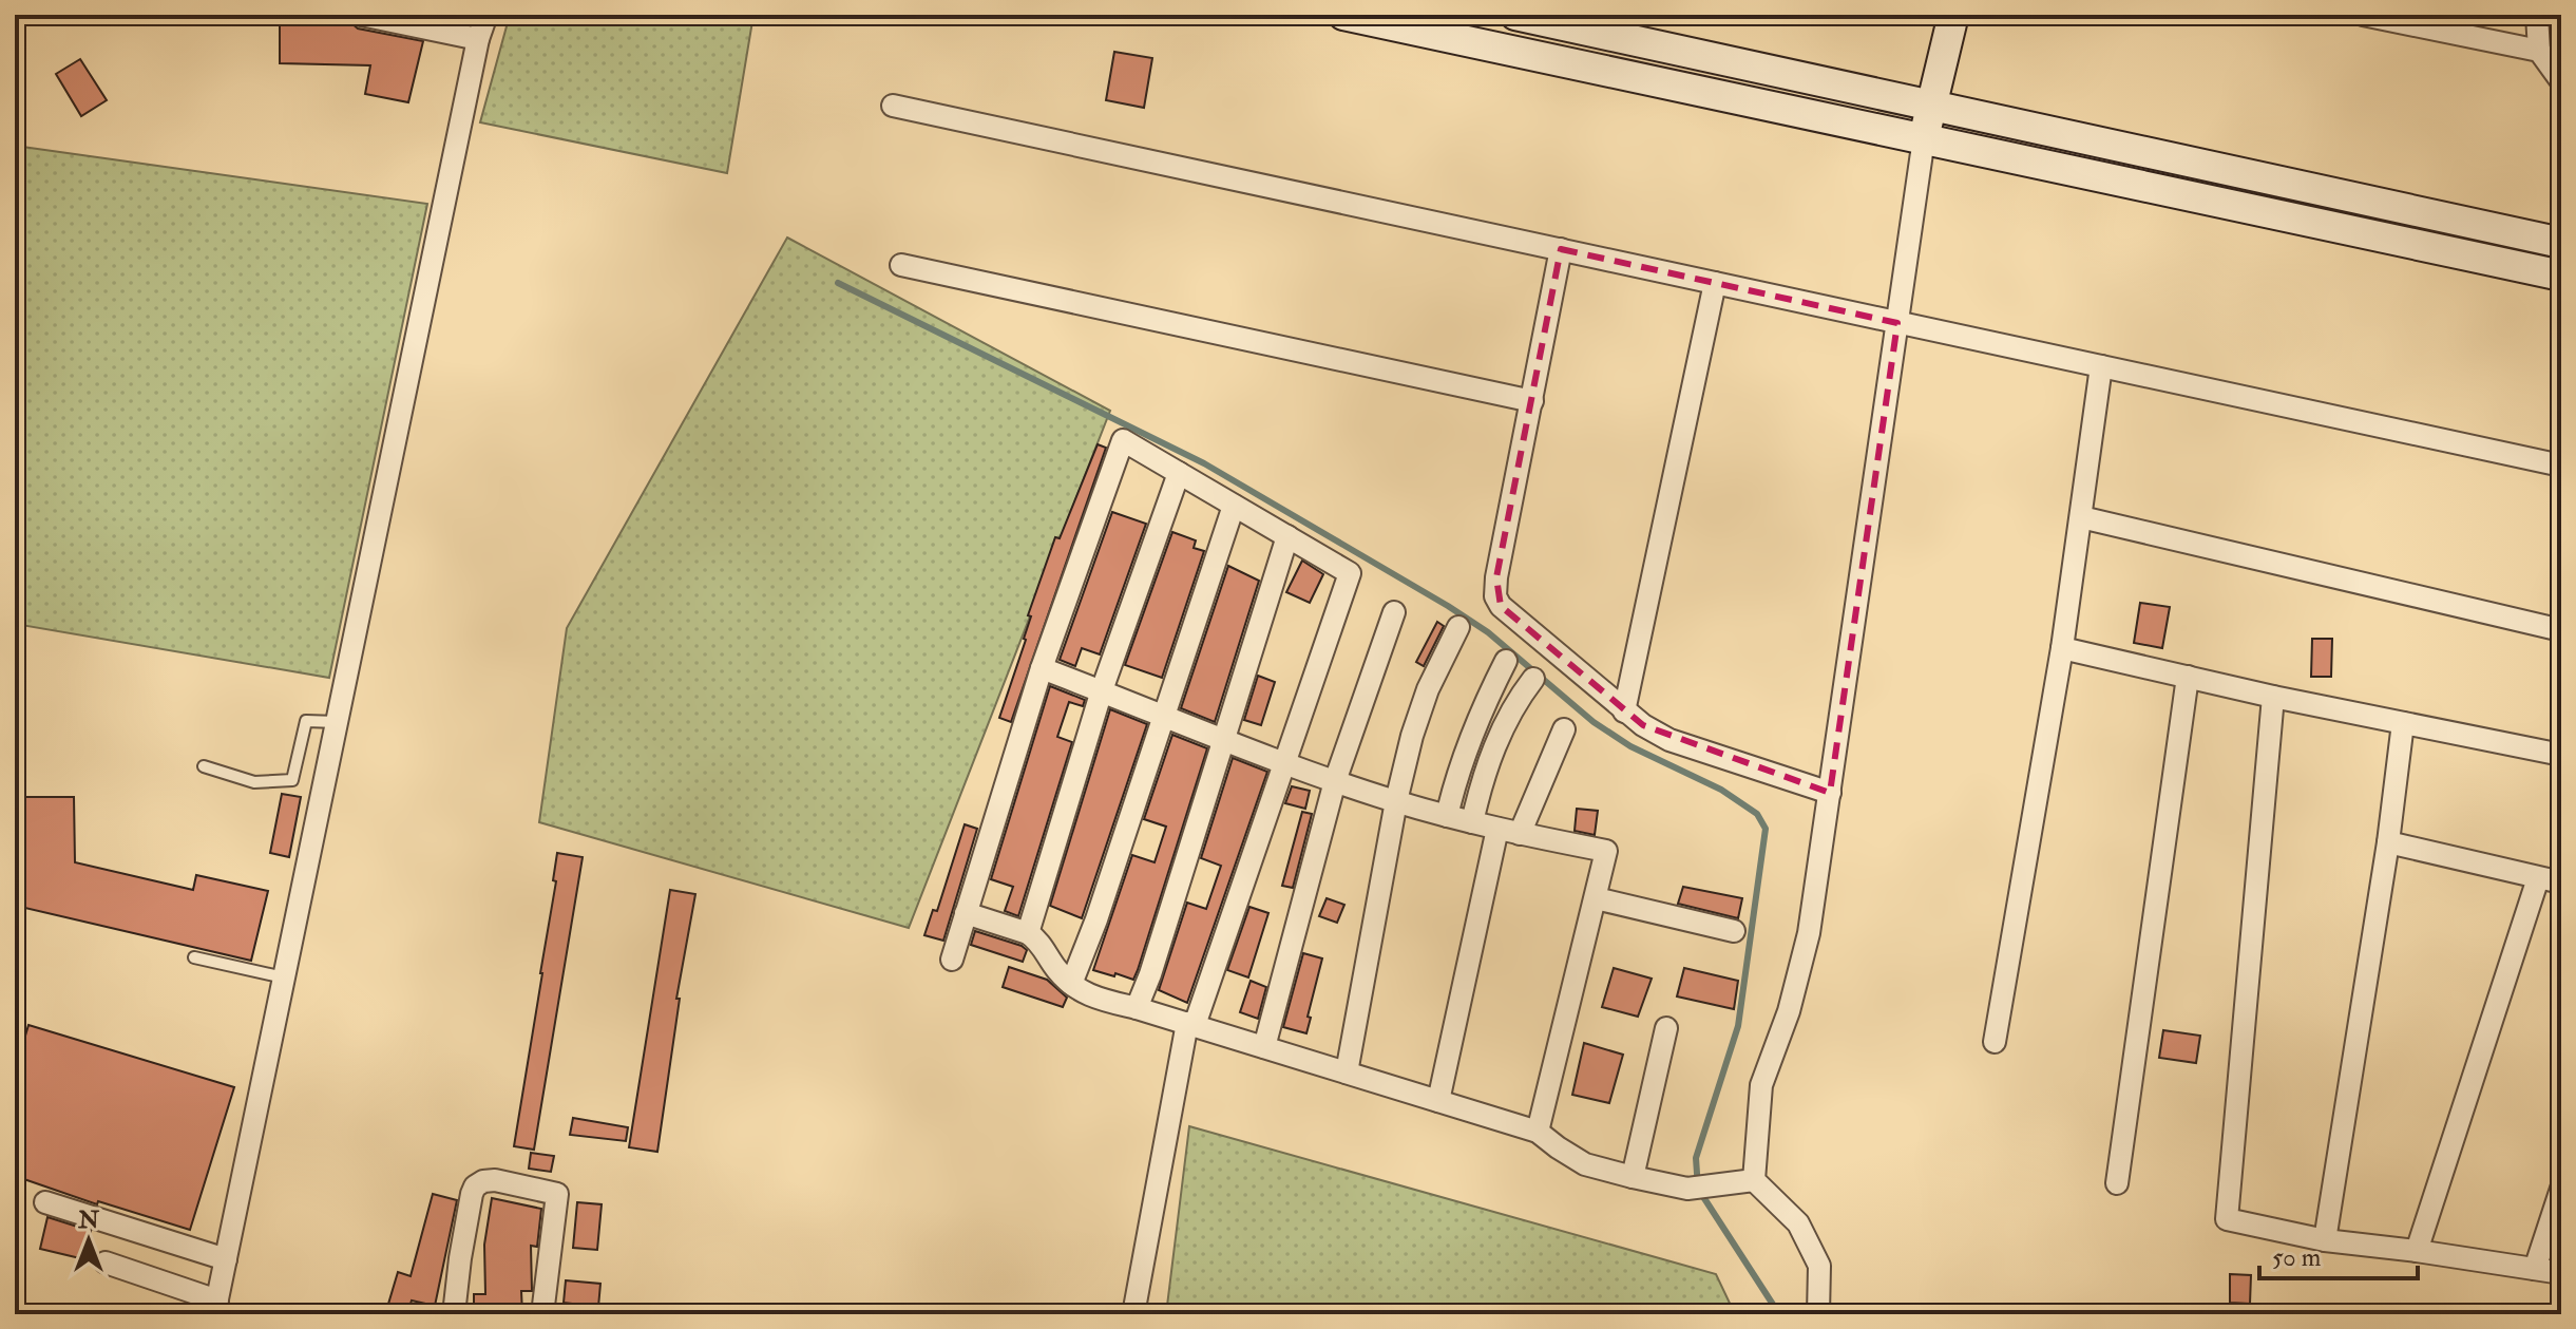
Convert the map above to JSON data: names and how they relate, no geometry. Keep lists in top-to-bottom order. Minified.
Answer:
{"scale_bar":"50 m","north":"top"}
